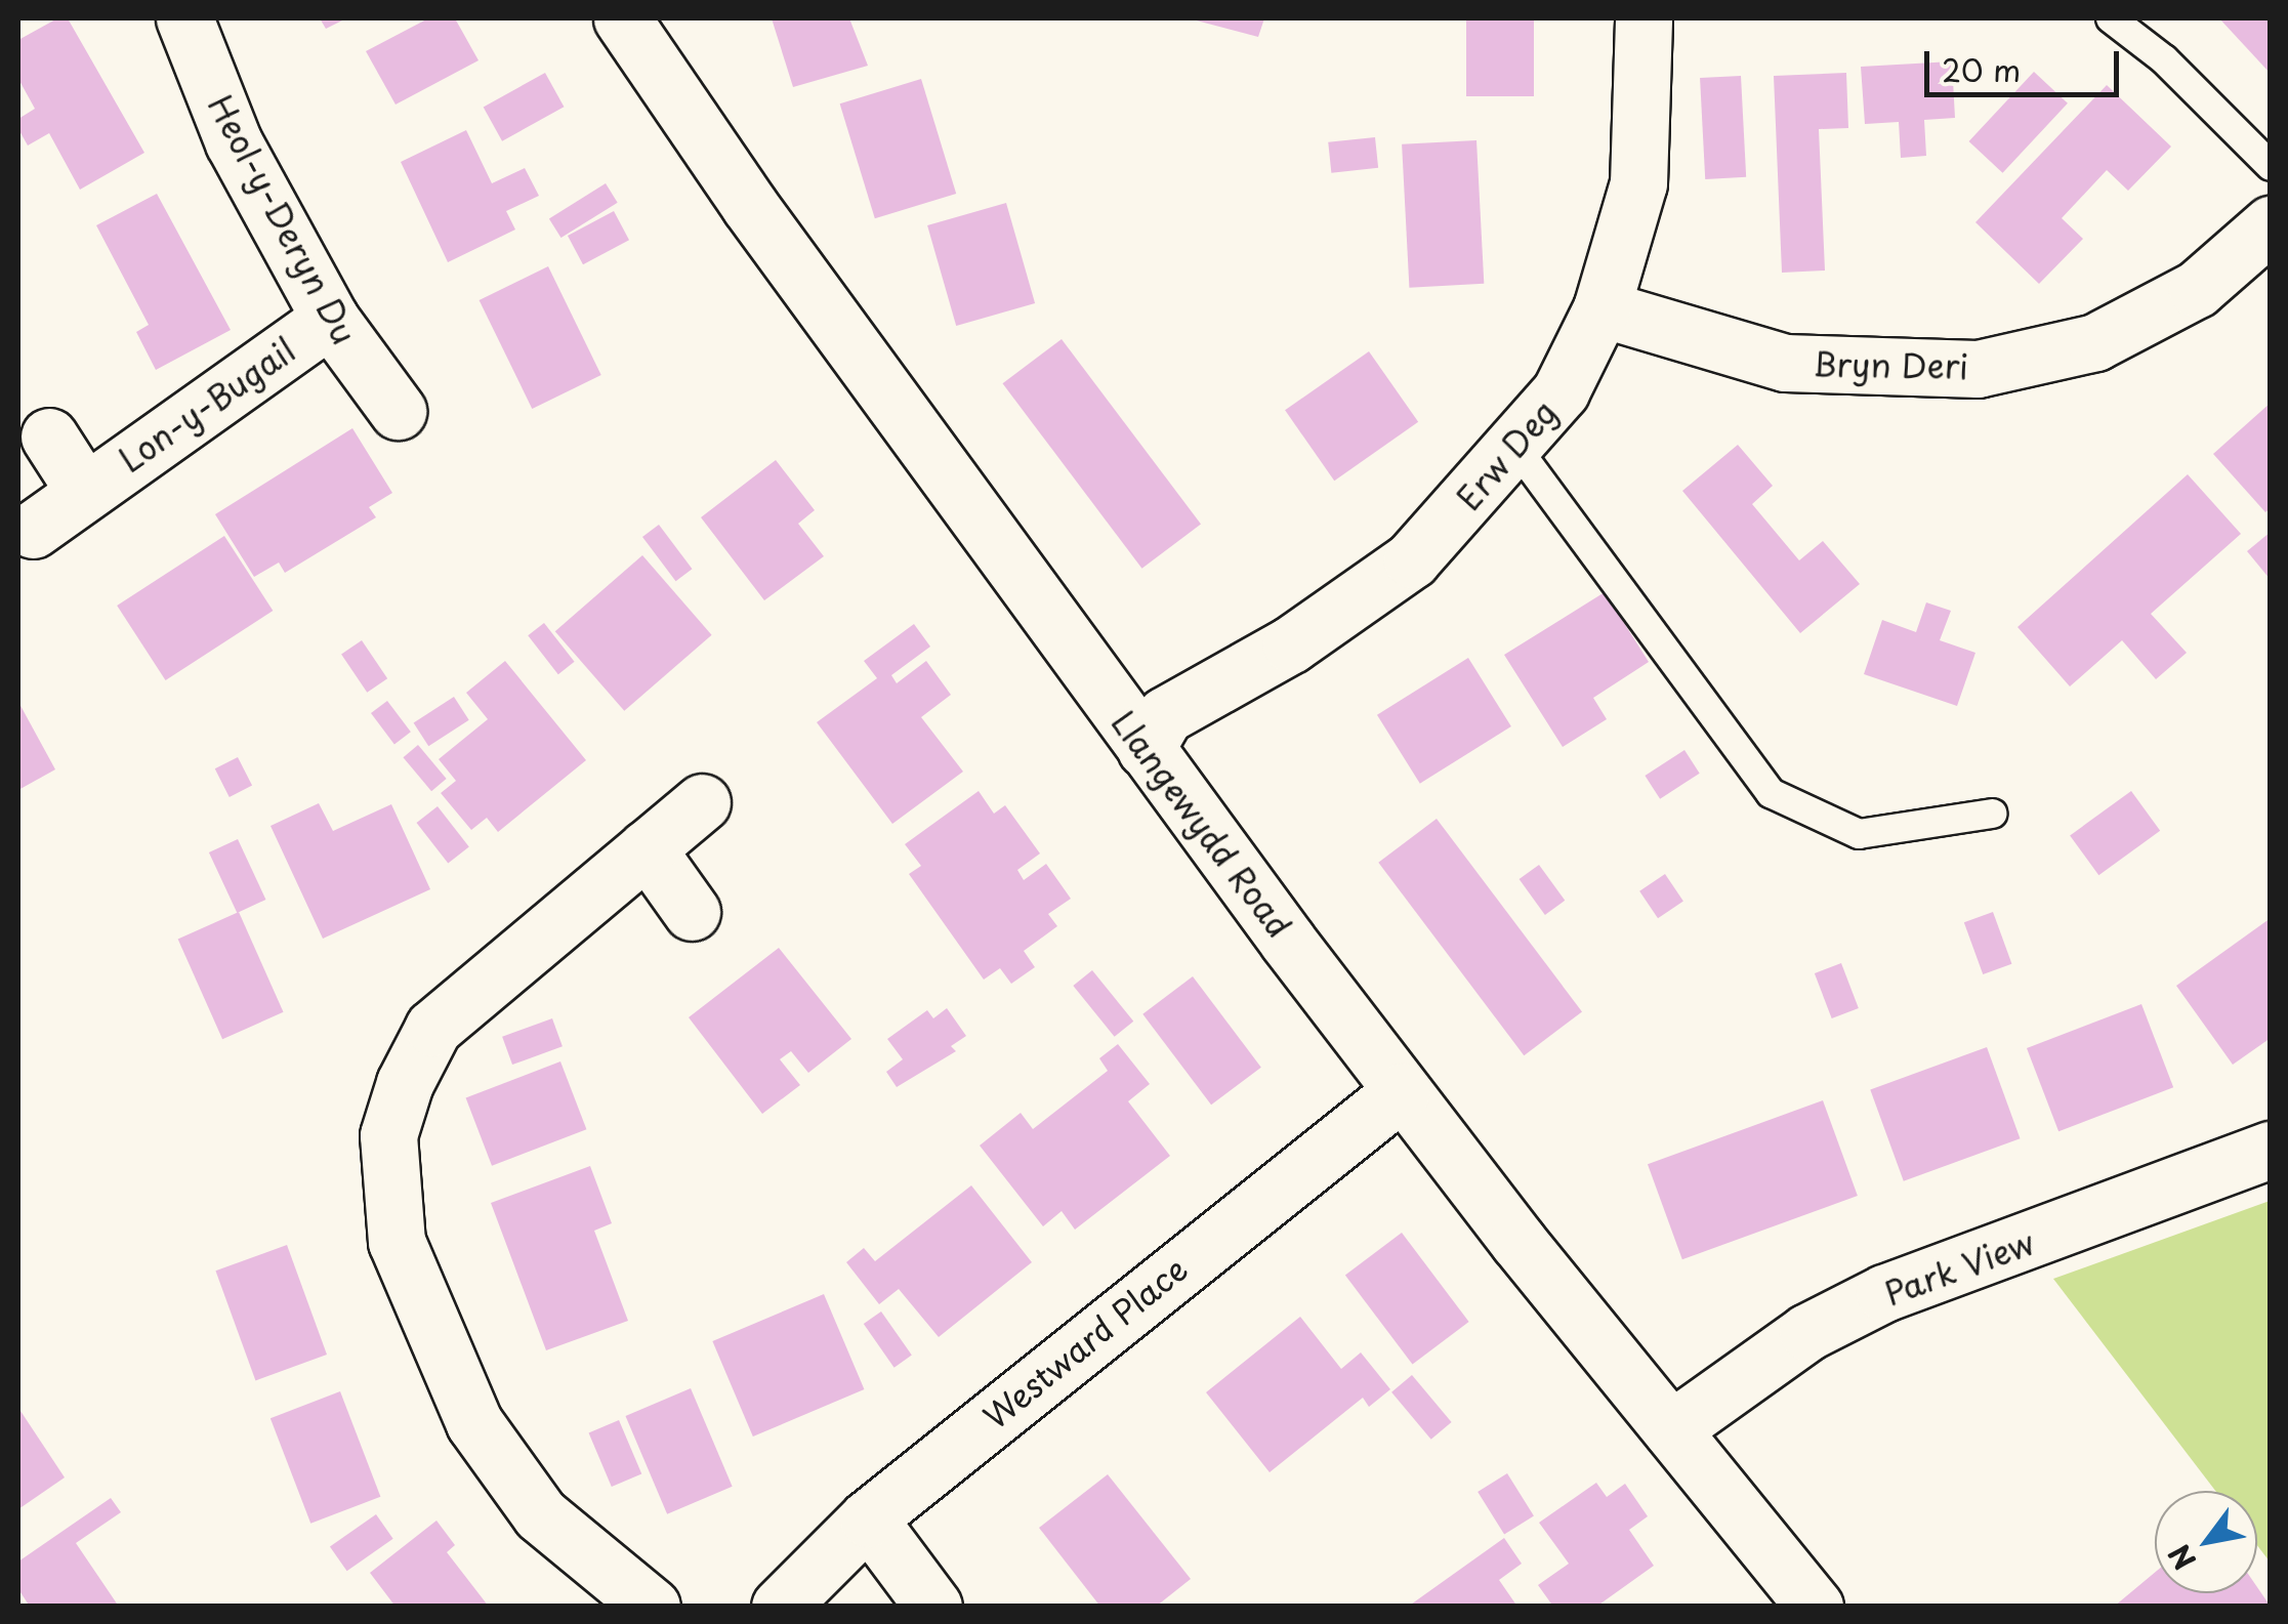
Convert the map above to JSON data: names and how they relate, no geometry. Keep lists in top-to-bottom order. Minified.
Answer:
{"streets":{"street":["Heol-y-Deryn Du","Bryn Deri","Lon-y-Bugail","Erw Deg","Llangewydd Road","Park View","Westward Place"]},"crossings":[["Heol-y-Deryn Du","Lon-y-Bugail"],["Bryn Deri","Erw Deg"],["Erw Deg","Llangewydd Road"],["Llangewydd Road","Park View"],["Llangewydd Road","Westward Place"]],"scale_bar":"20 m","north":"bottom left"}
